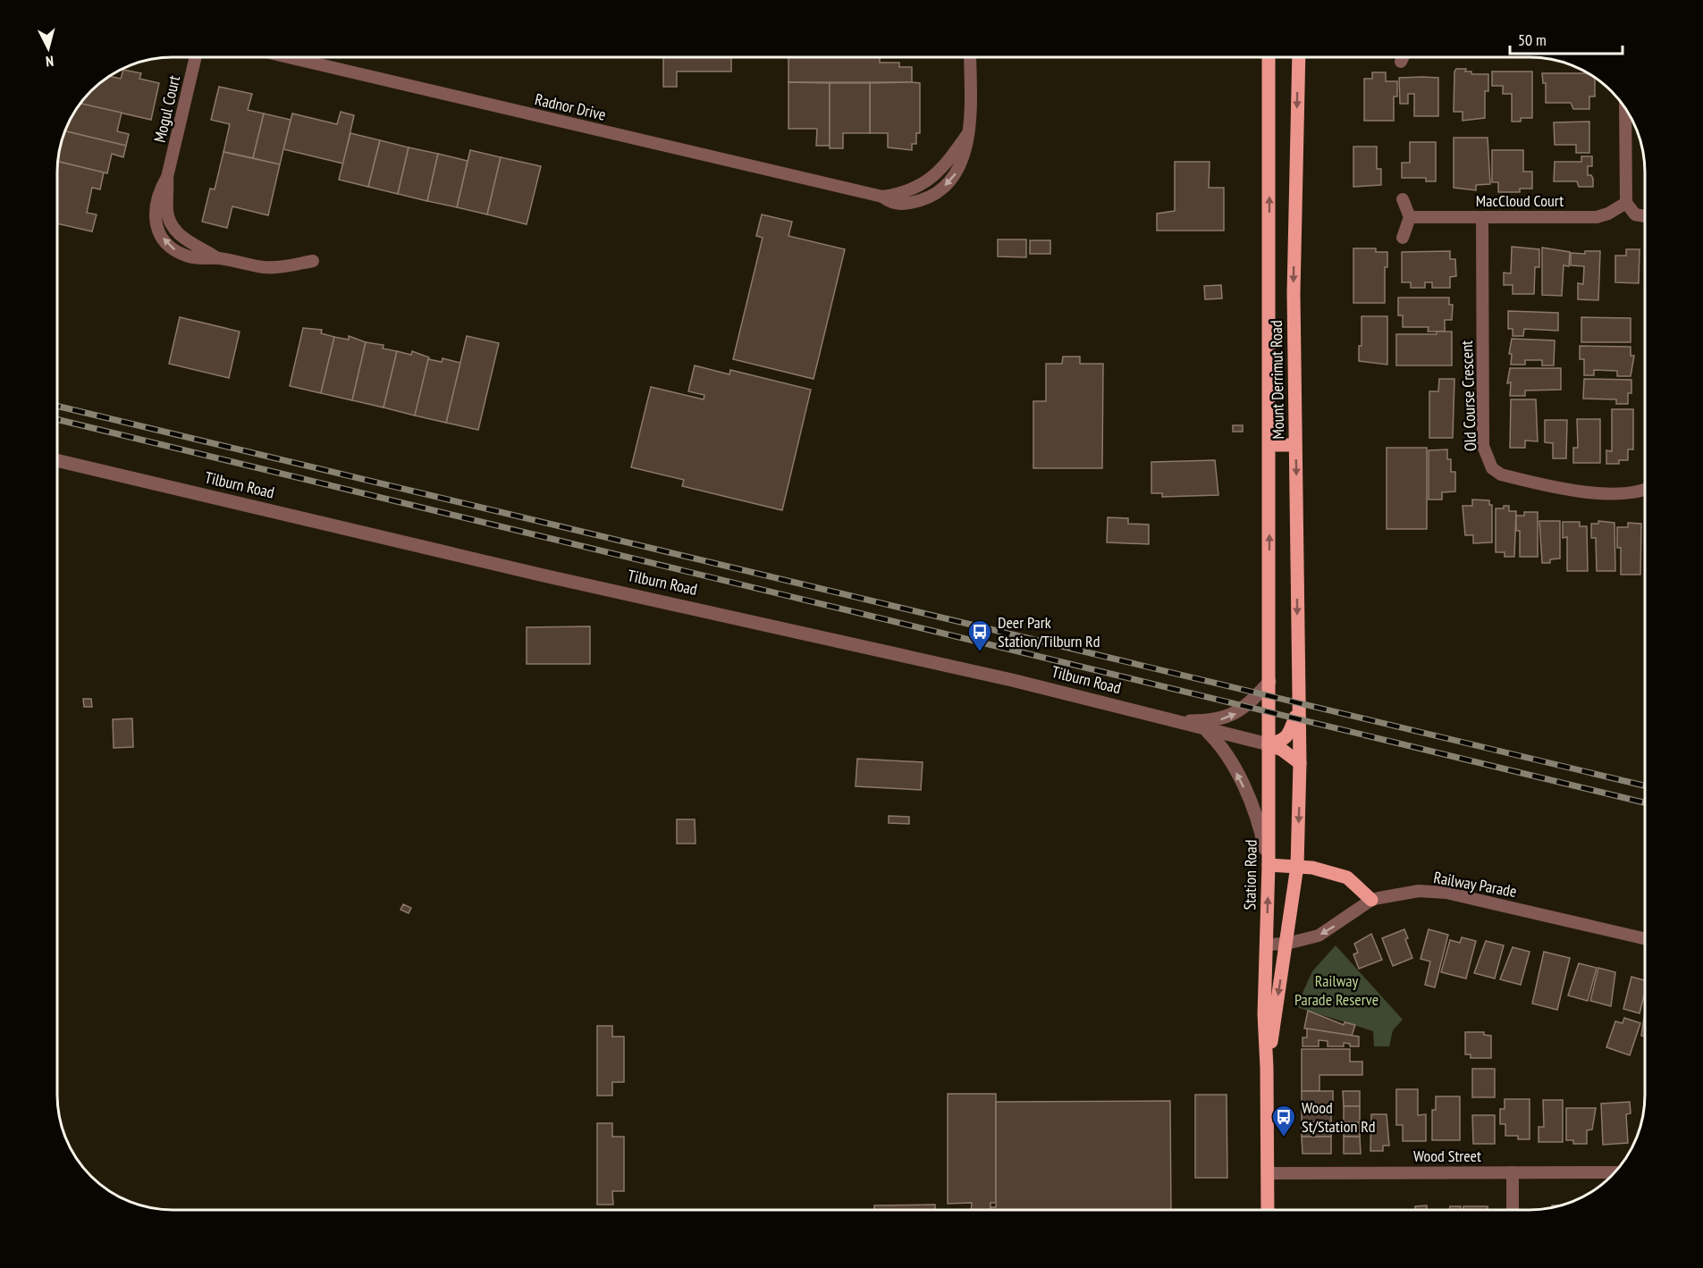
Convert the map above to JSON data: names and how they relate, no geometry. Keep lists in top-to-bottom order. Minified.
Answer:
{"streets":{"main road":["Mount Derrimut Road","Station Road"],"street":["Radnor Drive","Mogul Court","MacCloud Court","Old Course Crescent","Tilburn Road","Railway Parade","Wood Street"]},"crossings":[["MacCloud Court","Old Course Crescent"],["Mount Derrimut Road","Station Road"],["Tilburn Road","Station Road"],["Station Road","Railway Parade"],["Station Road","Wood Street"]],"parks":["Railway Parade Reserve"],"places":{"bus stop":["Deer Park Station/Tilburn Rd","Wood St/Station Rd"]},"scale_bar":"50 m","north":"bottom"}
